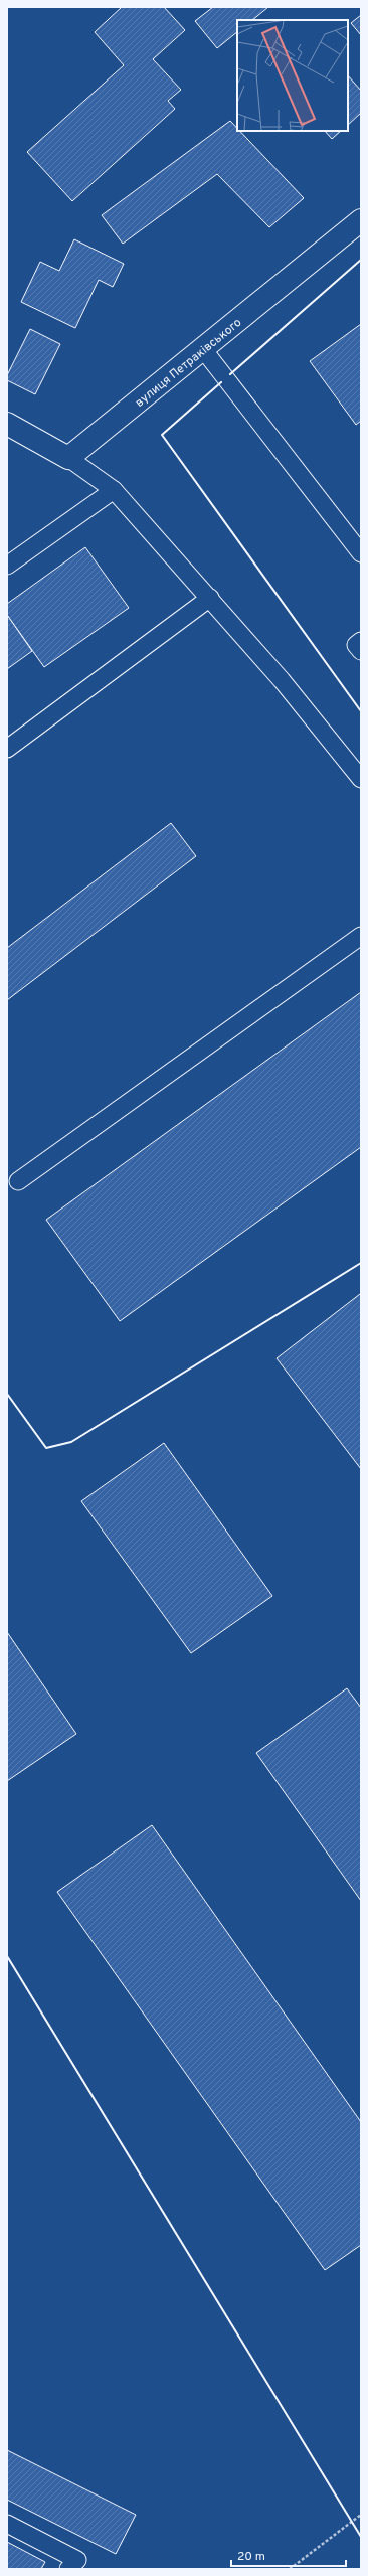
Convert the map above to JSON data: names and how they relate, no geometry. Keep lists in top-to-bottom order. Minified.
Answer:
{"streets":{"street":["вулиця Петраківського"]},"scale_bar":"20 m"}
